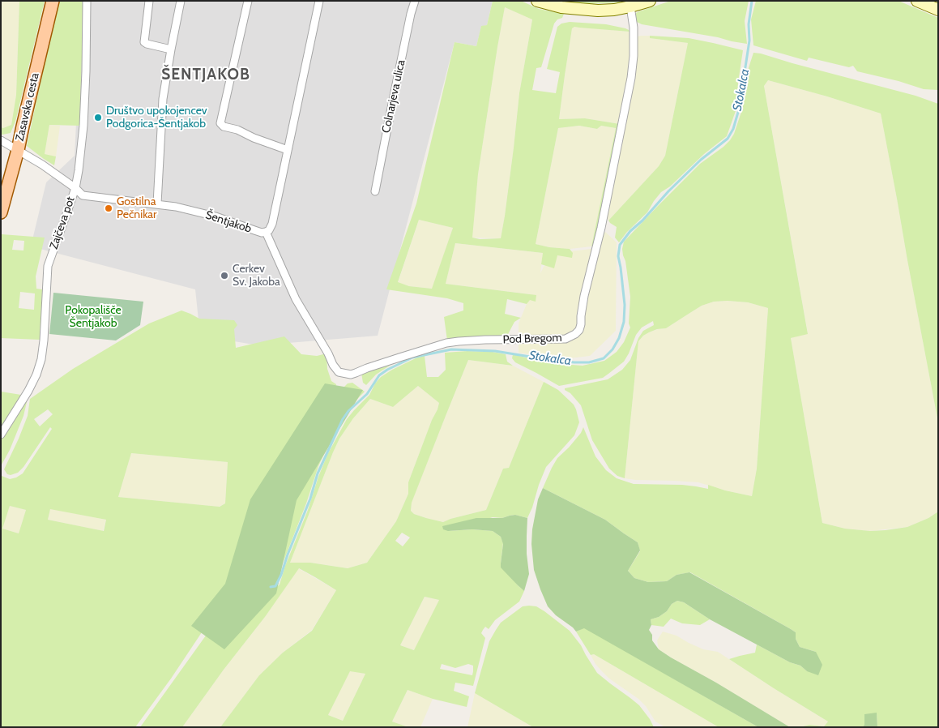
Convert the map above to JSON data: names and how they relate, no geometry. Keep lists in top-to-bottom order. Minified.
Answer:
{"streets":{"main road":["Zasavska cesta"],"street":["Colnarjeva ulica","Šentjakob","Zajčeva pot","Pod Bregom"]},"crossings":[["Zasavska cesta","Šentjakob"],["Šentjakob","Zajčeva pot"],["Šentjakob","Pod Bregom"]],"districts":["ŠENTJAKOB"],"water":["Stokalca"],"parks":["Pokopališče Šentjakob"],"places":["Društvo upokojencev Podgorica-Šentjakob","Gostilna Pečnikar","Cerkev Sv. Jakoba"]}
